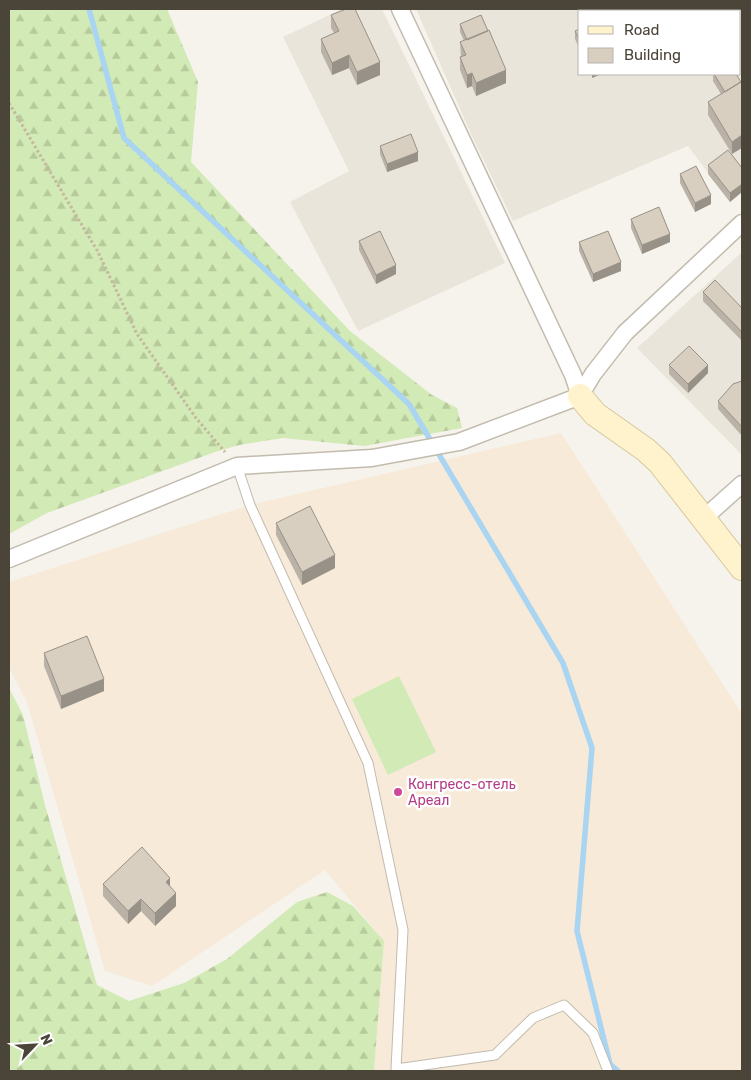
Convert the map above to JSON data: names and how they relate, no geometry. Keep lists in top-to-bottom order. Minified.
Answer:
{"places":["Конгресс-отель Ареал"],"legend":["Road","Building"],"north":"top right"}
